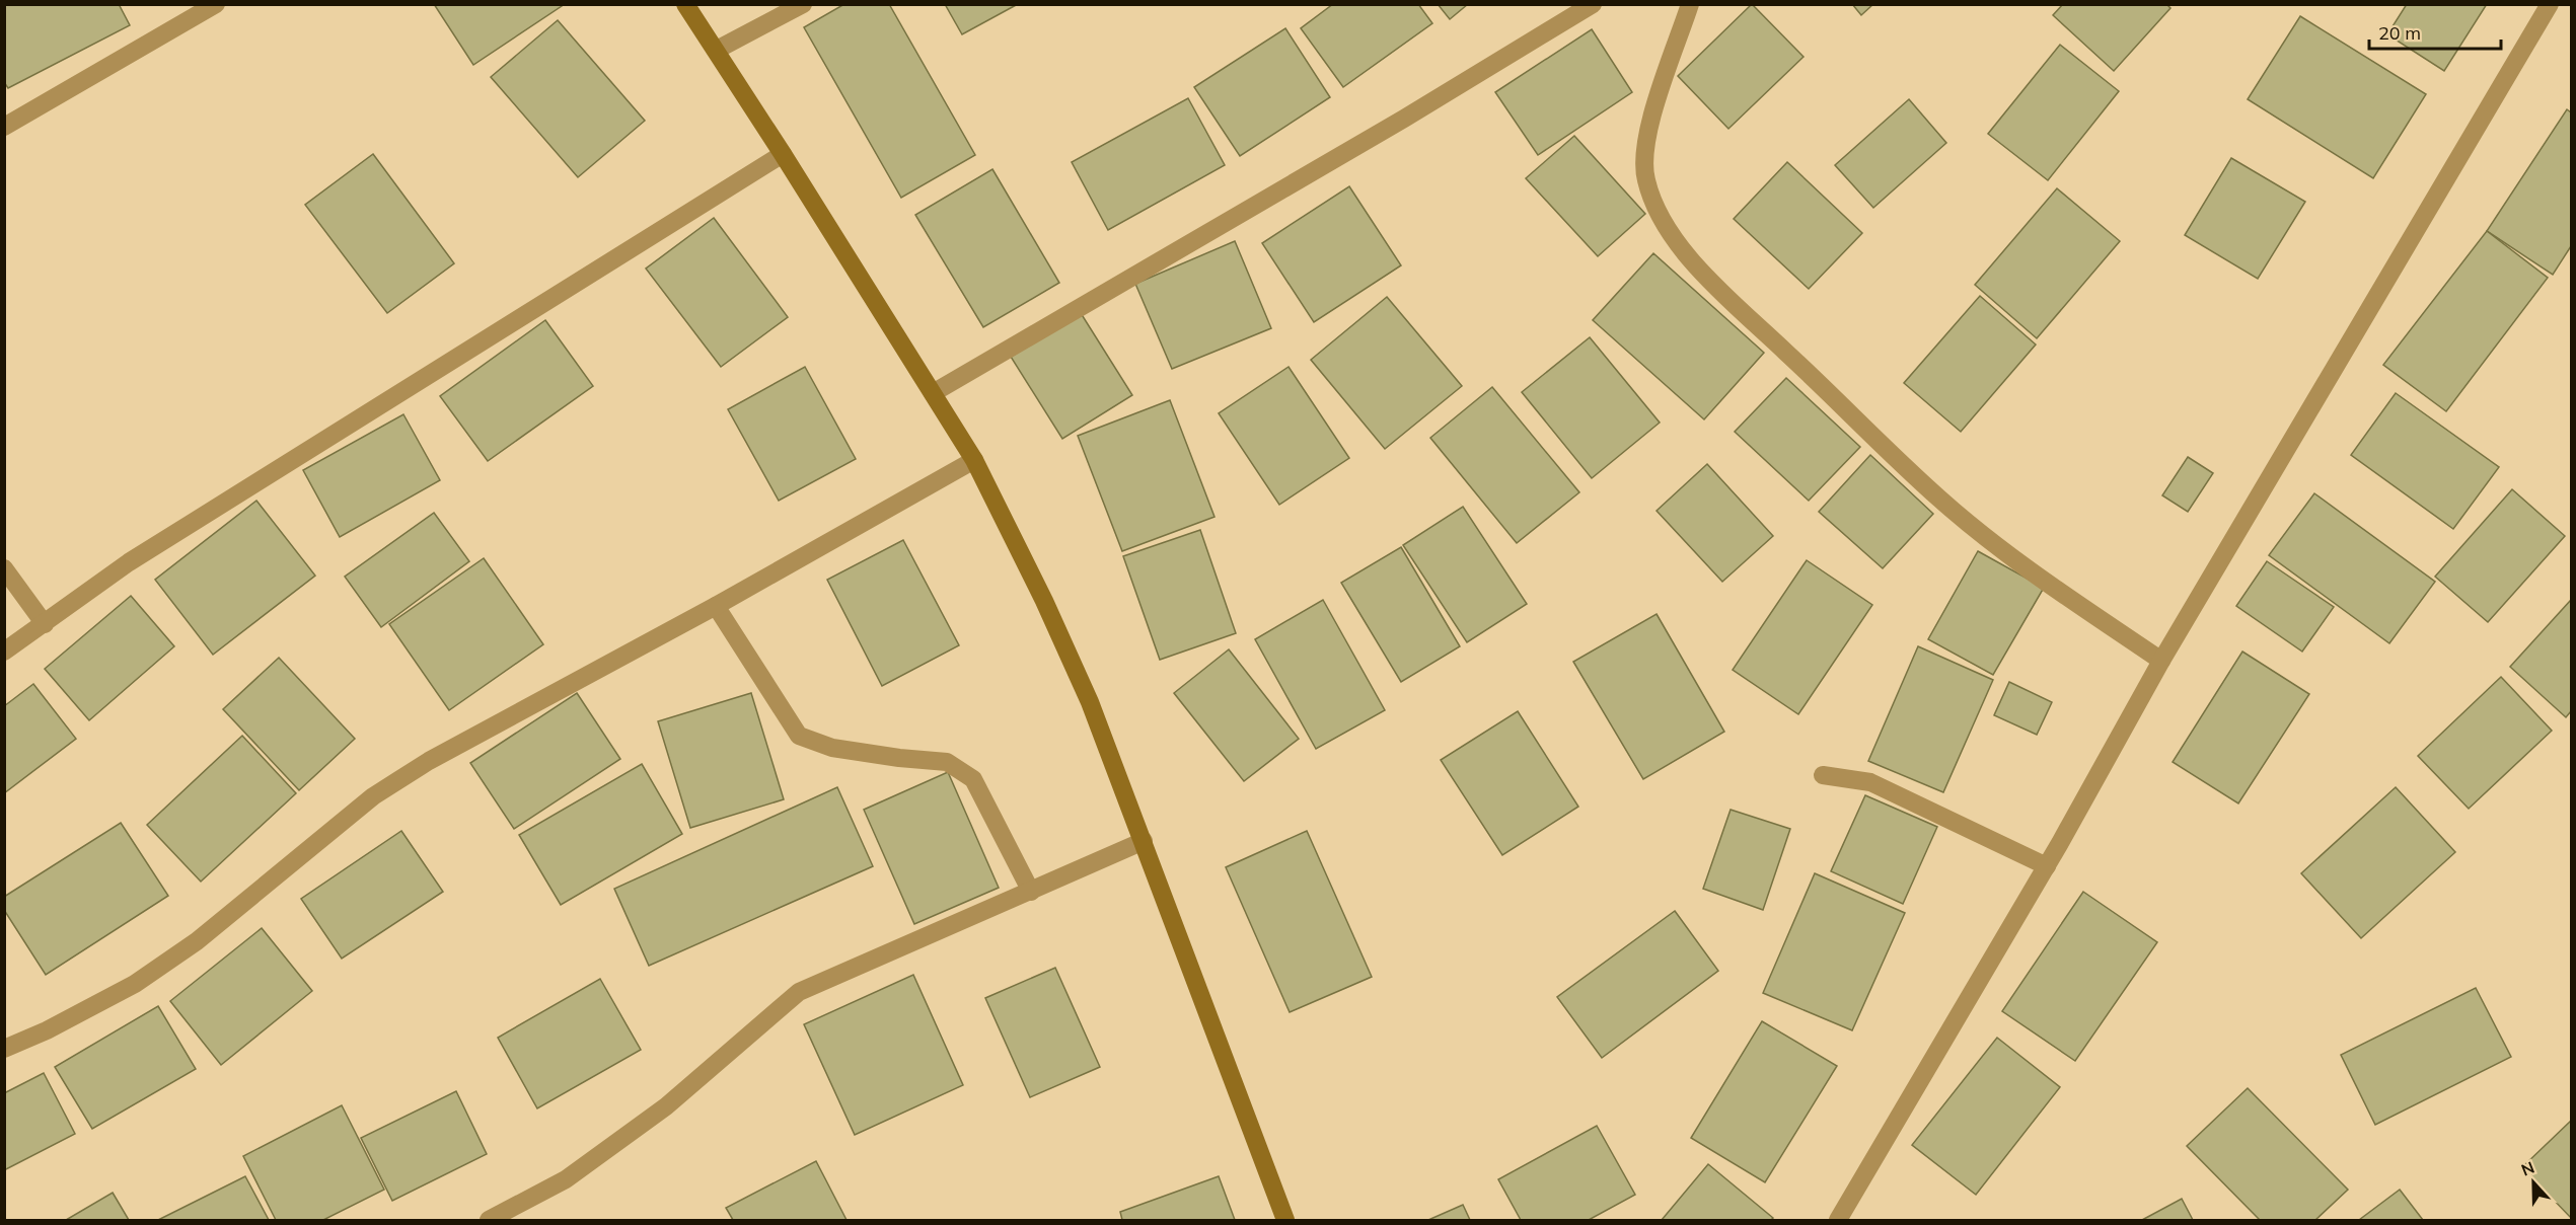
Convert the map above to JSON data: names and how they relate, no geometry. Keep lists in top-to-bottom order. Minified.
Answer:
{"scale_bar":"20 m","north":"top"}
